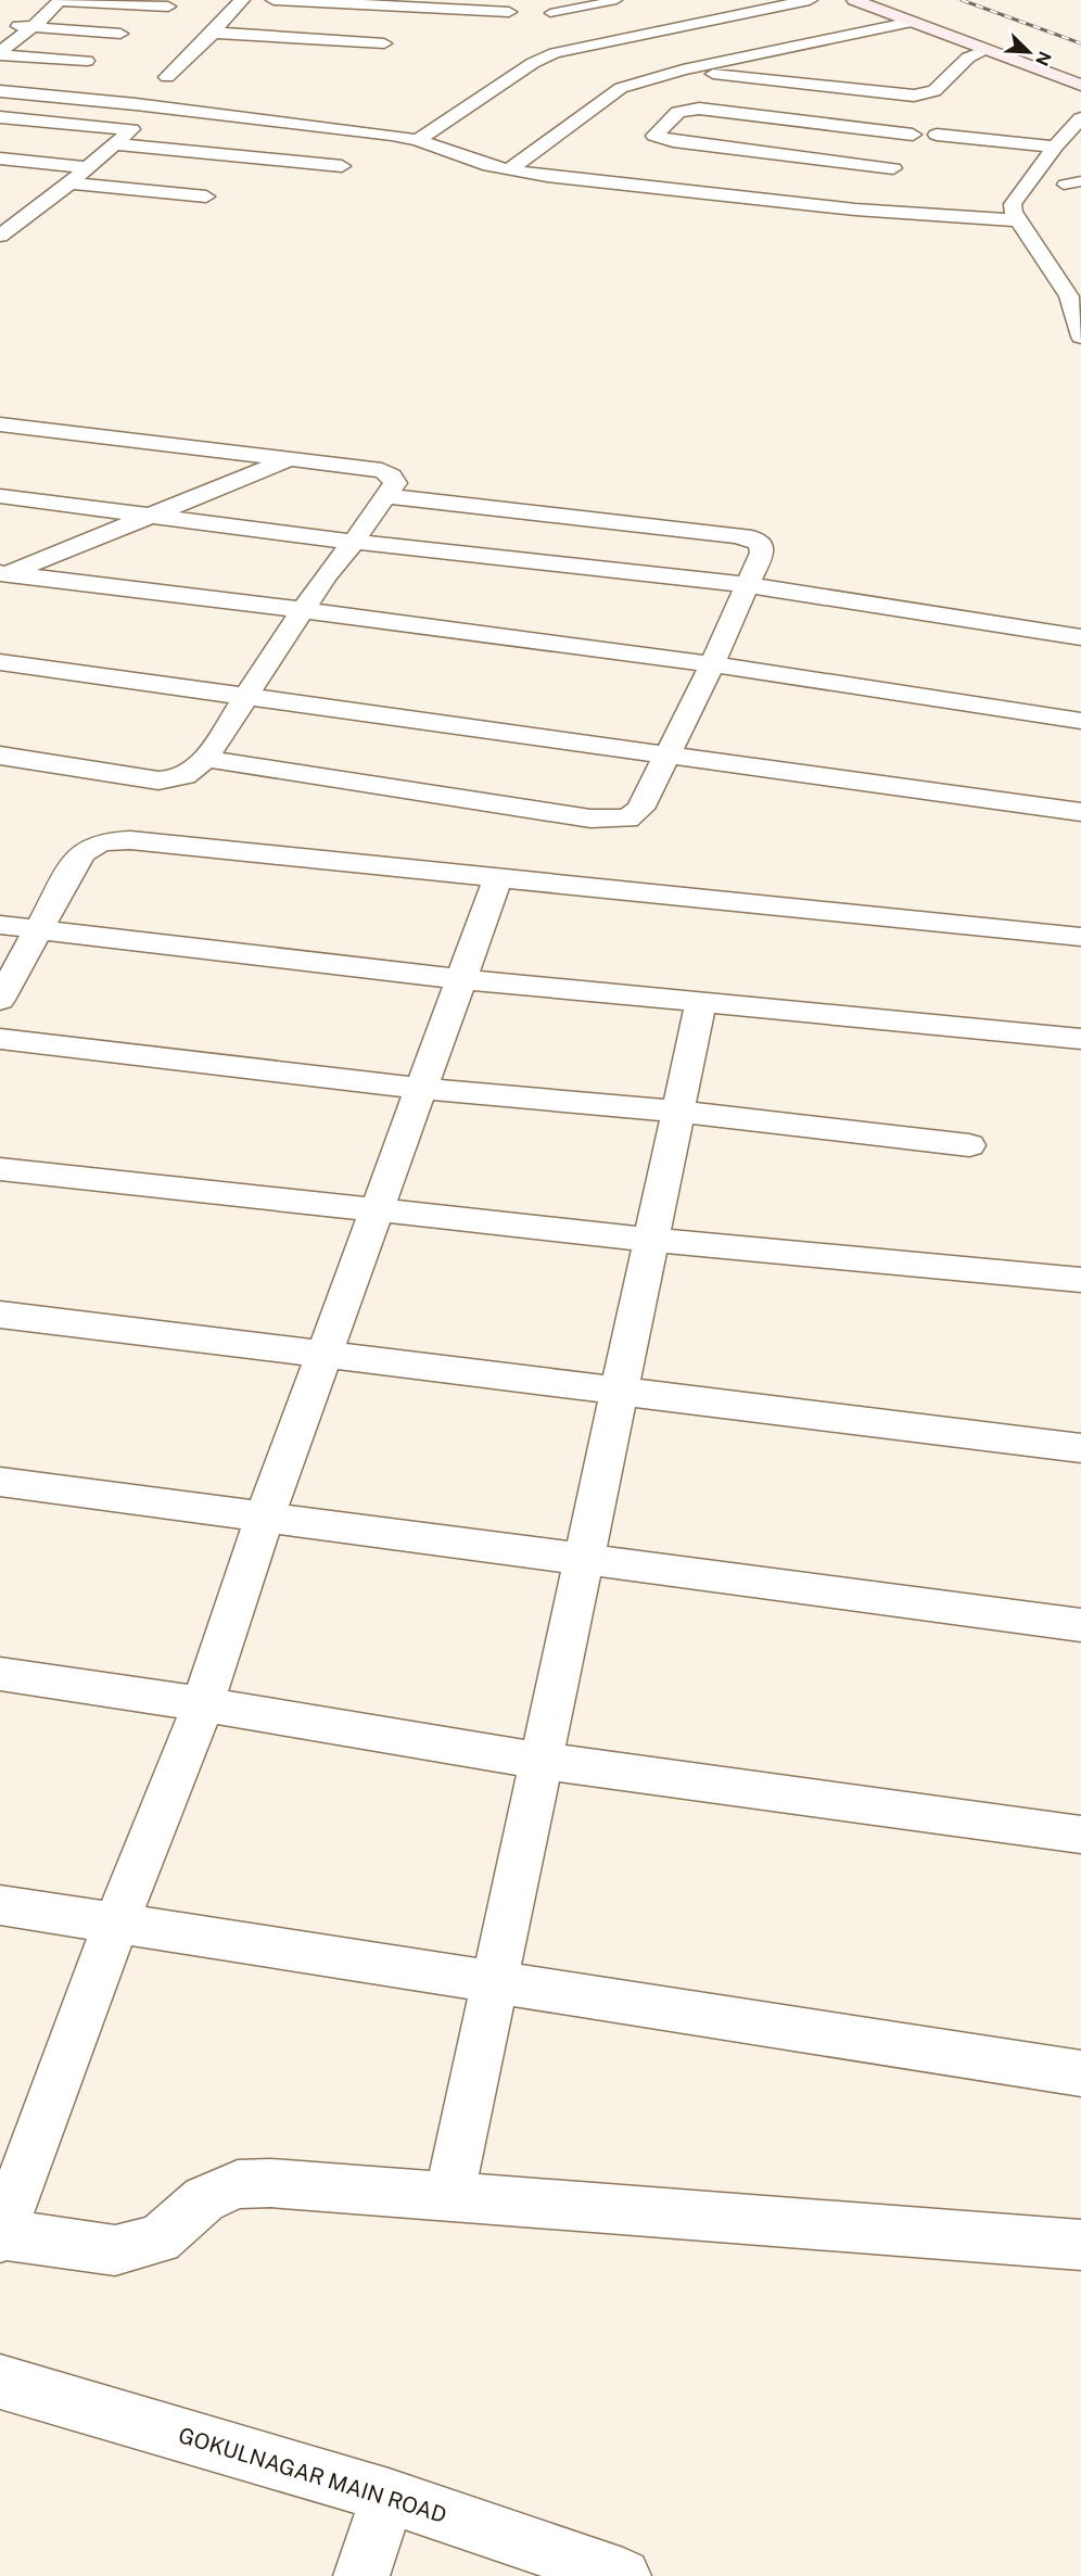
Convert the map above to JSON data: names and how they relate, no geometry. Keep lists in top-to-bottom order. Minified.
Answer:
{"streets":{"street":["GOKULNAGAR MAIN ROAD"]},"north":"bottom right"}
